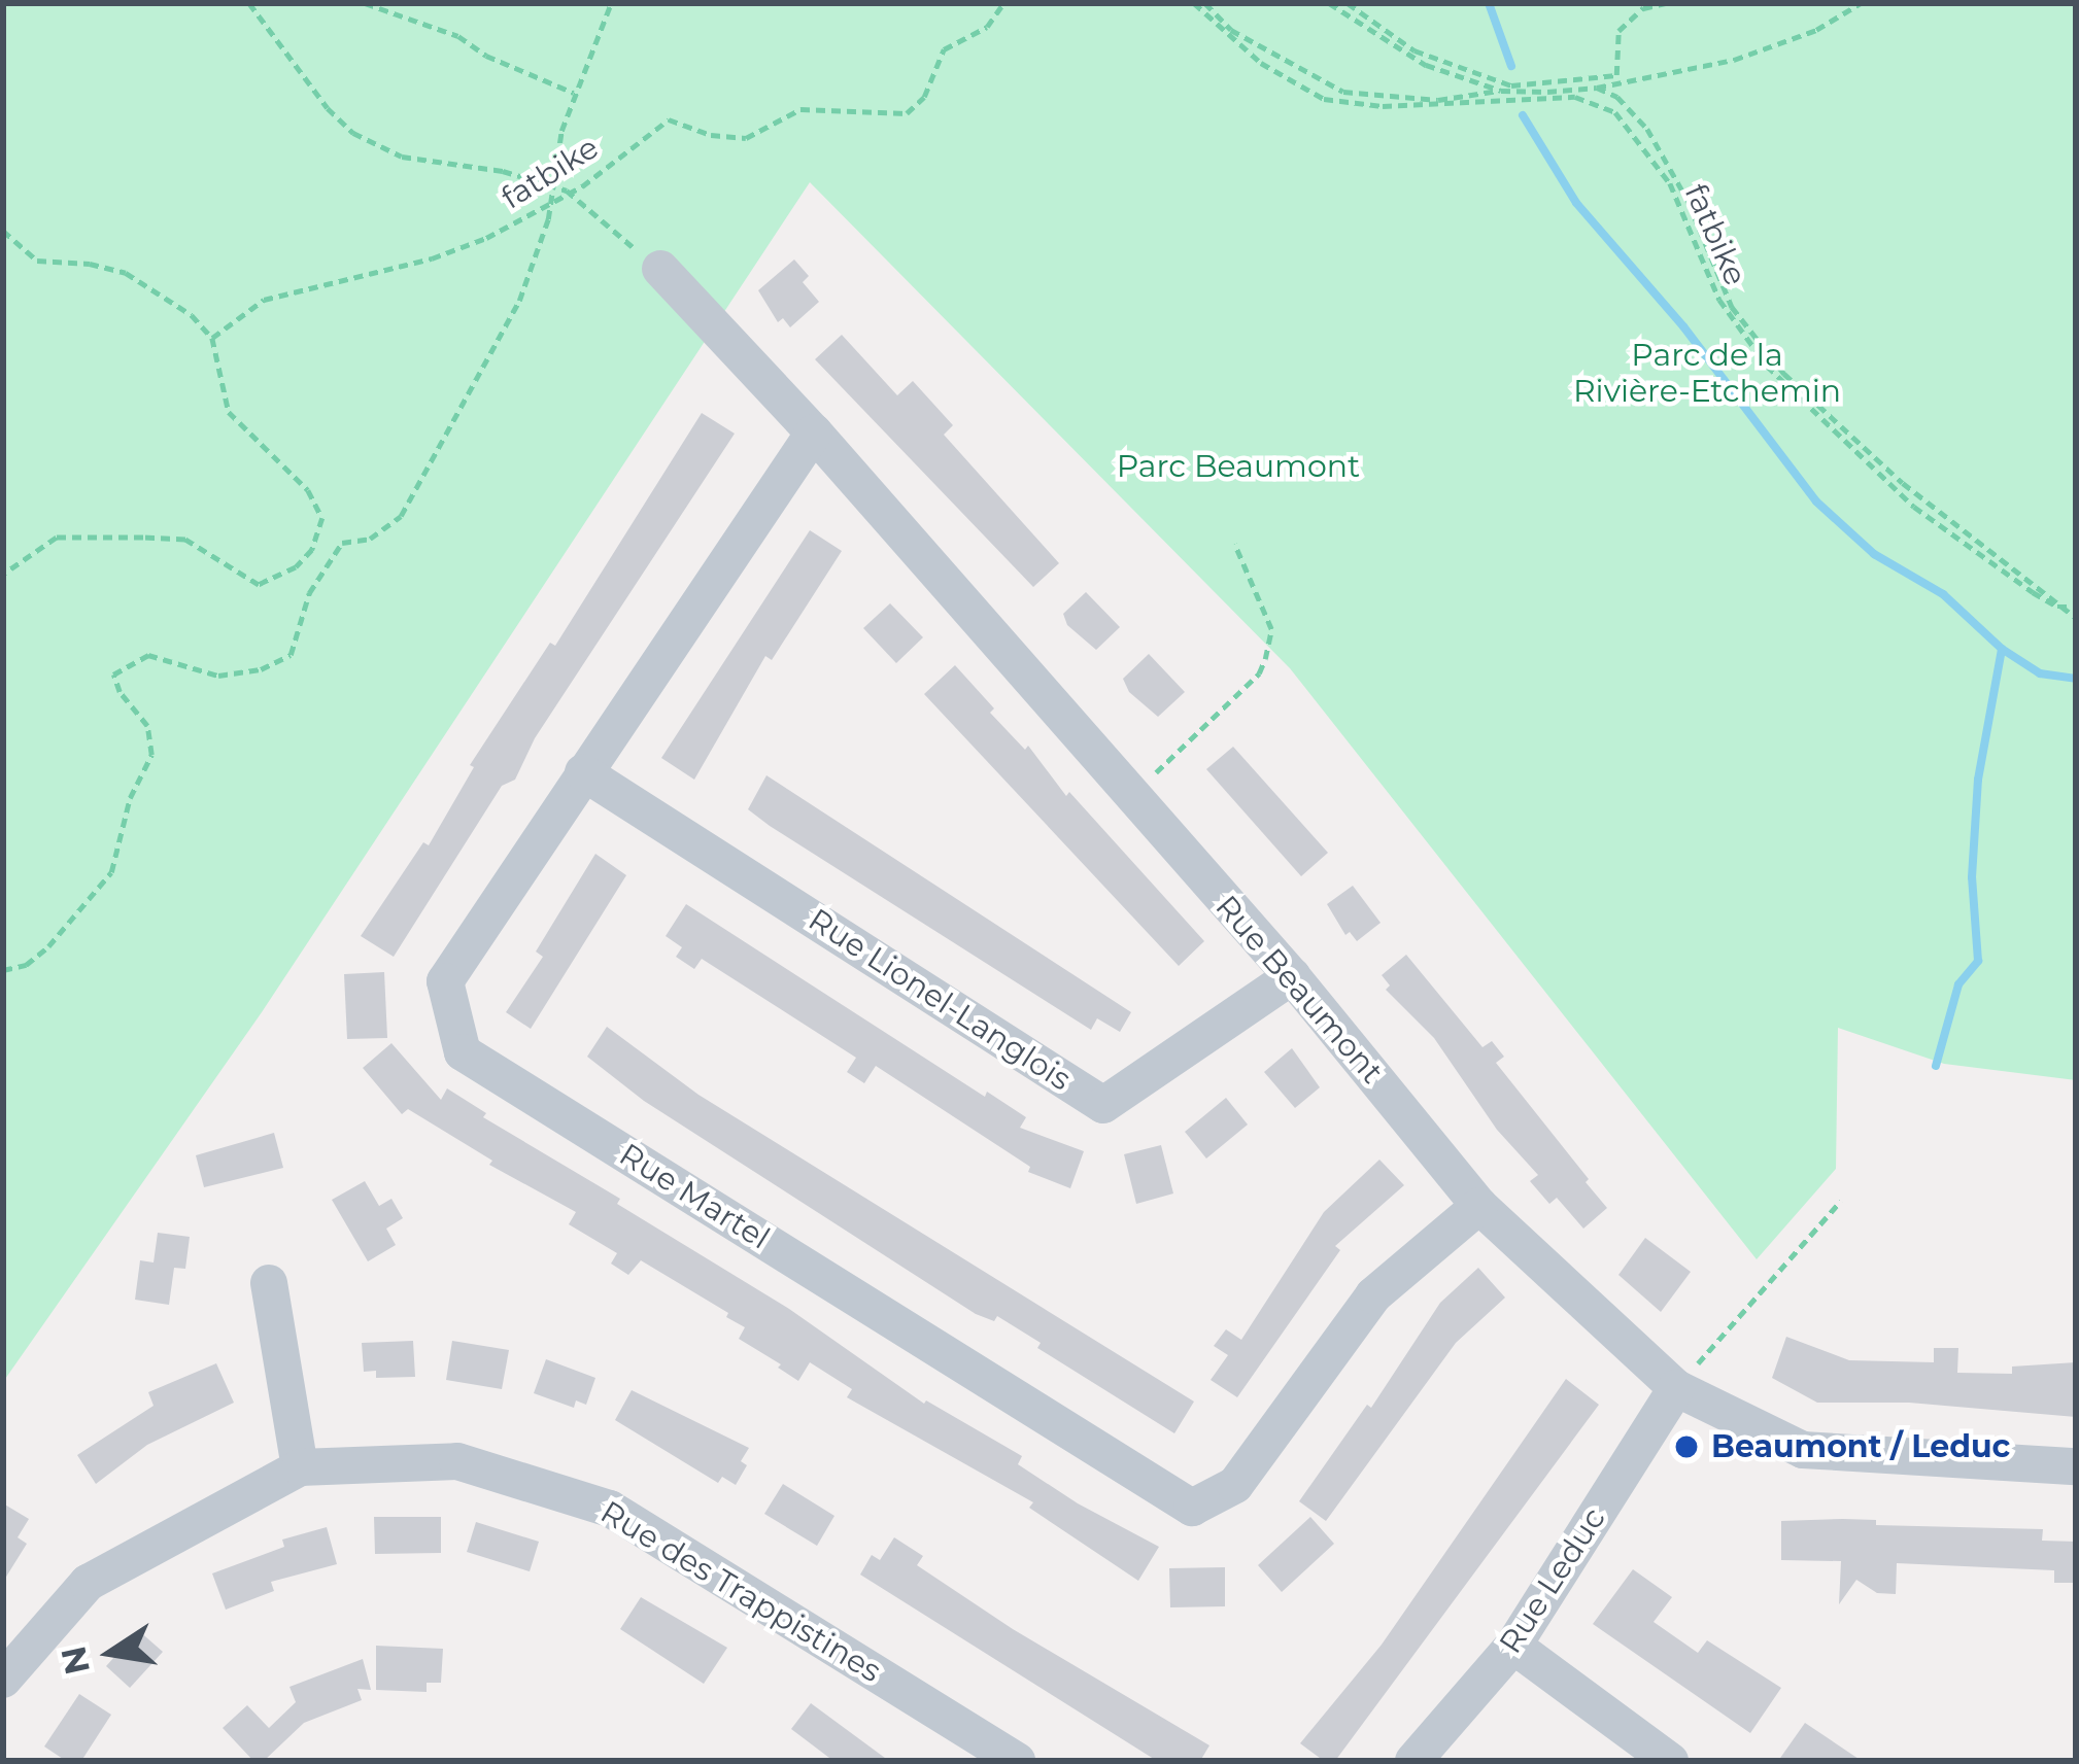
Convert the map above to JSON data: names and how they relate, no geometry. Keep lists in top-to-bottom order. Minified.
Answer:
{"streets":{"street":["Rue Beaumont","Rue Lionel-Langlois","Rue Martel","Rue Leduc","Rue des Trappistines"],"path":["fatbike"]},"crossings":[["Rue Beaumont","Rue Lionel-Langlois"],["Rue Beaumont","Rue Martel"],["Rue Beaumont","Rue Leduc"],["Rue Lionel-Langlois","Rue Martel"]],"parks":["Parc de la Rivière-Etchemin","Parc Beaumont"],"places":["Beaumont / Leduc"],"north":"left"}
